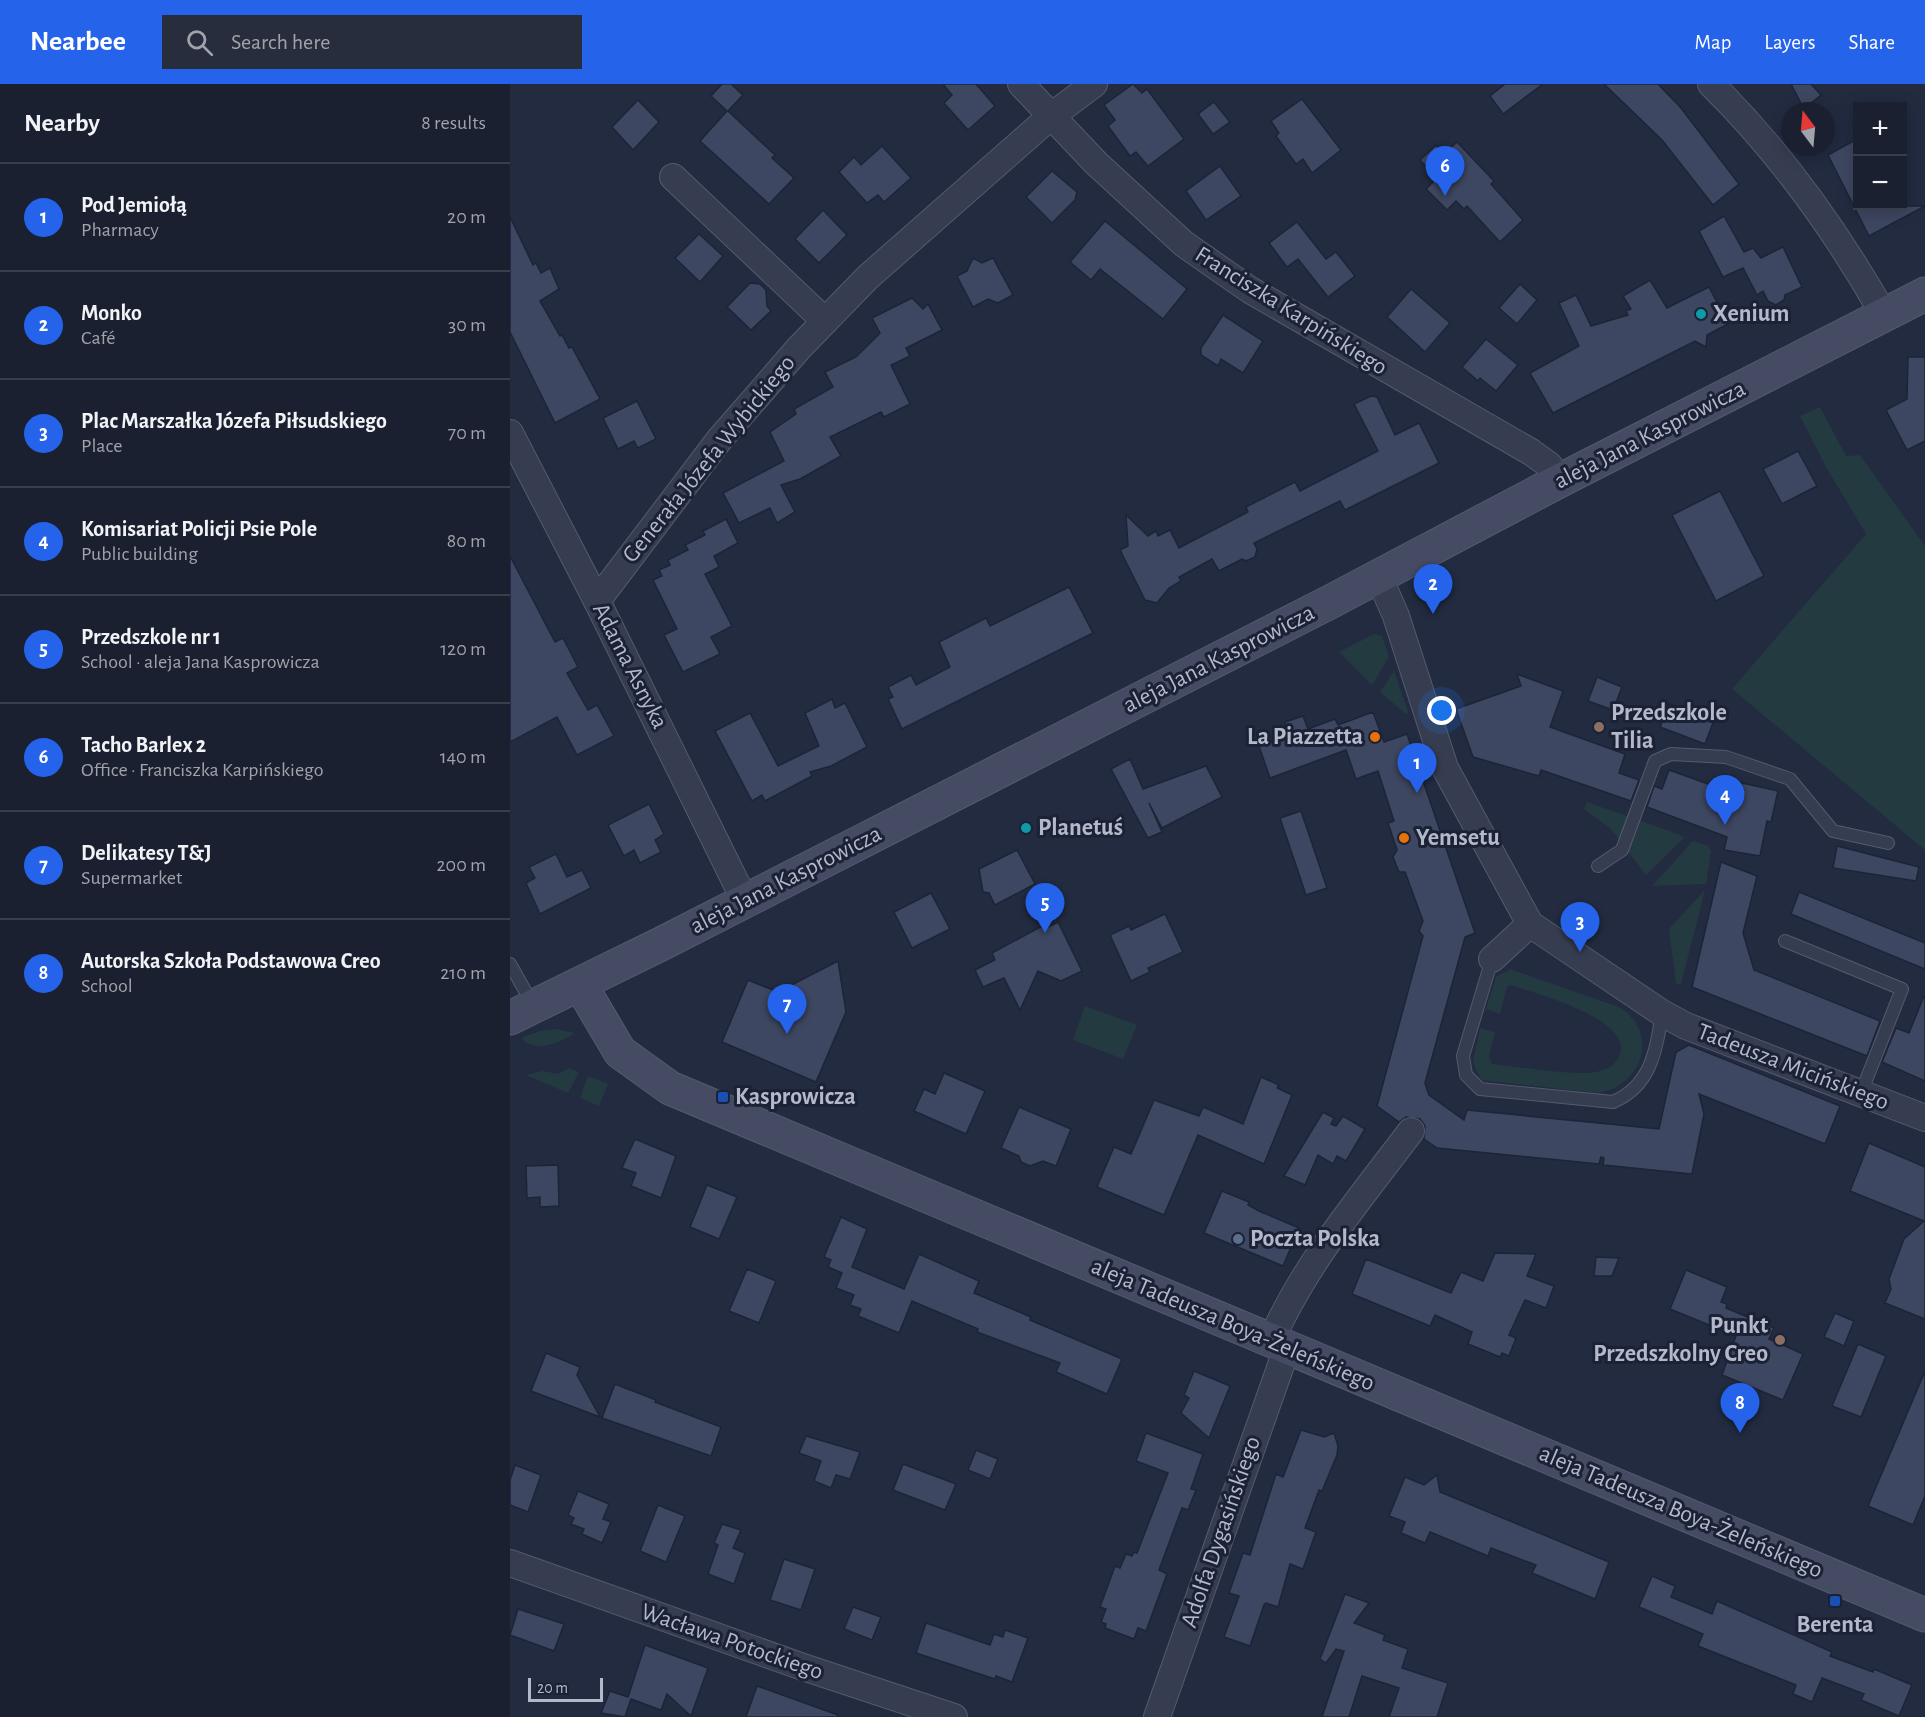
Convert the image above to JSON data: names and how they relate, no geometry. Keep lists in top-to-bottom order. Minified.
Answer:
{"streets":{"street":["Franciszka Karpińskiego","aleja Jana Kasprowicza","Generała Józefa Wybickiego","Adama Asnyka","Tadeusza Micińskiego","aleja Tadeusza Boya-Żeleńskiego","Adolfa Dygasińskiego","Wacława Potockiego"]},"crossings":[["Franciszka Karpińskiego","aleja Jana Kasprowicza"],["Franciszka Karpińskiego","Generała Józefa Wybickiego"],["aleja Jana Kasprowicza","Adama Asnyka"],["aleja Jana Kasprowicza","aleja Tadeusza Boya-Żeleńskiego"],["Generała Józefa Wybickiego","Adama Asnyka"],["aleja Tadeusza Boya-Żeleńskiego","Adolfa Dygasińskiego"]],"places":{"other":["Xenium","Przedszkole Tilia","La Piazzetta","Planetuś","Yemsetu","Poczta Polska","Punkt Przedszkolny Creo"],"transit":["Kasprowicza","Berenta"]},"scale_bar":"20 m","north":"top","page":{"header":"Nearbee","search":"Search here","nav":["Map","Layers","Share"],"heading":["Nearby","8 results"],"map_buttons":["+","−"],"pins":["6","2","1","4","5","3","7","8"],"list":[{"mark":"1","name":"Pod Jemiołą","note":"Pharmacy","value":"20 m"},{"mark":"2","name":"Monko","note":"Café","value":"30 m"},{"mark":"3","name":"Plac Marszałka Józefa Piłsudskiego","note":"Place","value":"70 m"},{"mark":"4","name":"Komisariat Policji Psie Pole","note":"Public building","value":"80 m"},{"mark":"5","name":"Przedszkole nr 1","note":"School · aleja Jana Kasprowicza","value":"120 m"},{"mark":"6","name":"Tacho Barlex 2","note":"Office · Franciszka Karpińskiego","value":"140 m"},{"mark":"7","name":"Delikatesy T&J","note":"Supermarket","value":"200 m"},{"mark":"8","name":"Autorska Szkoła Podstawowa Creo","note":"School","value":"210 m"}],"scale":"20 m"}}
